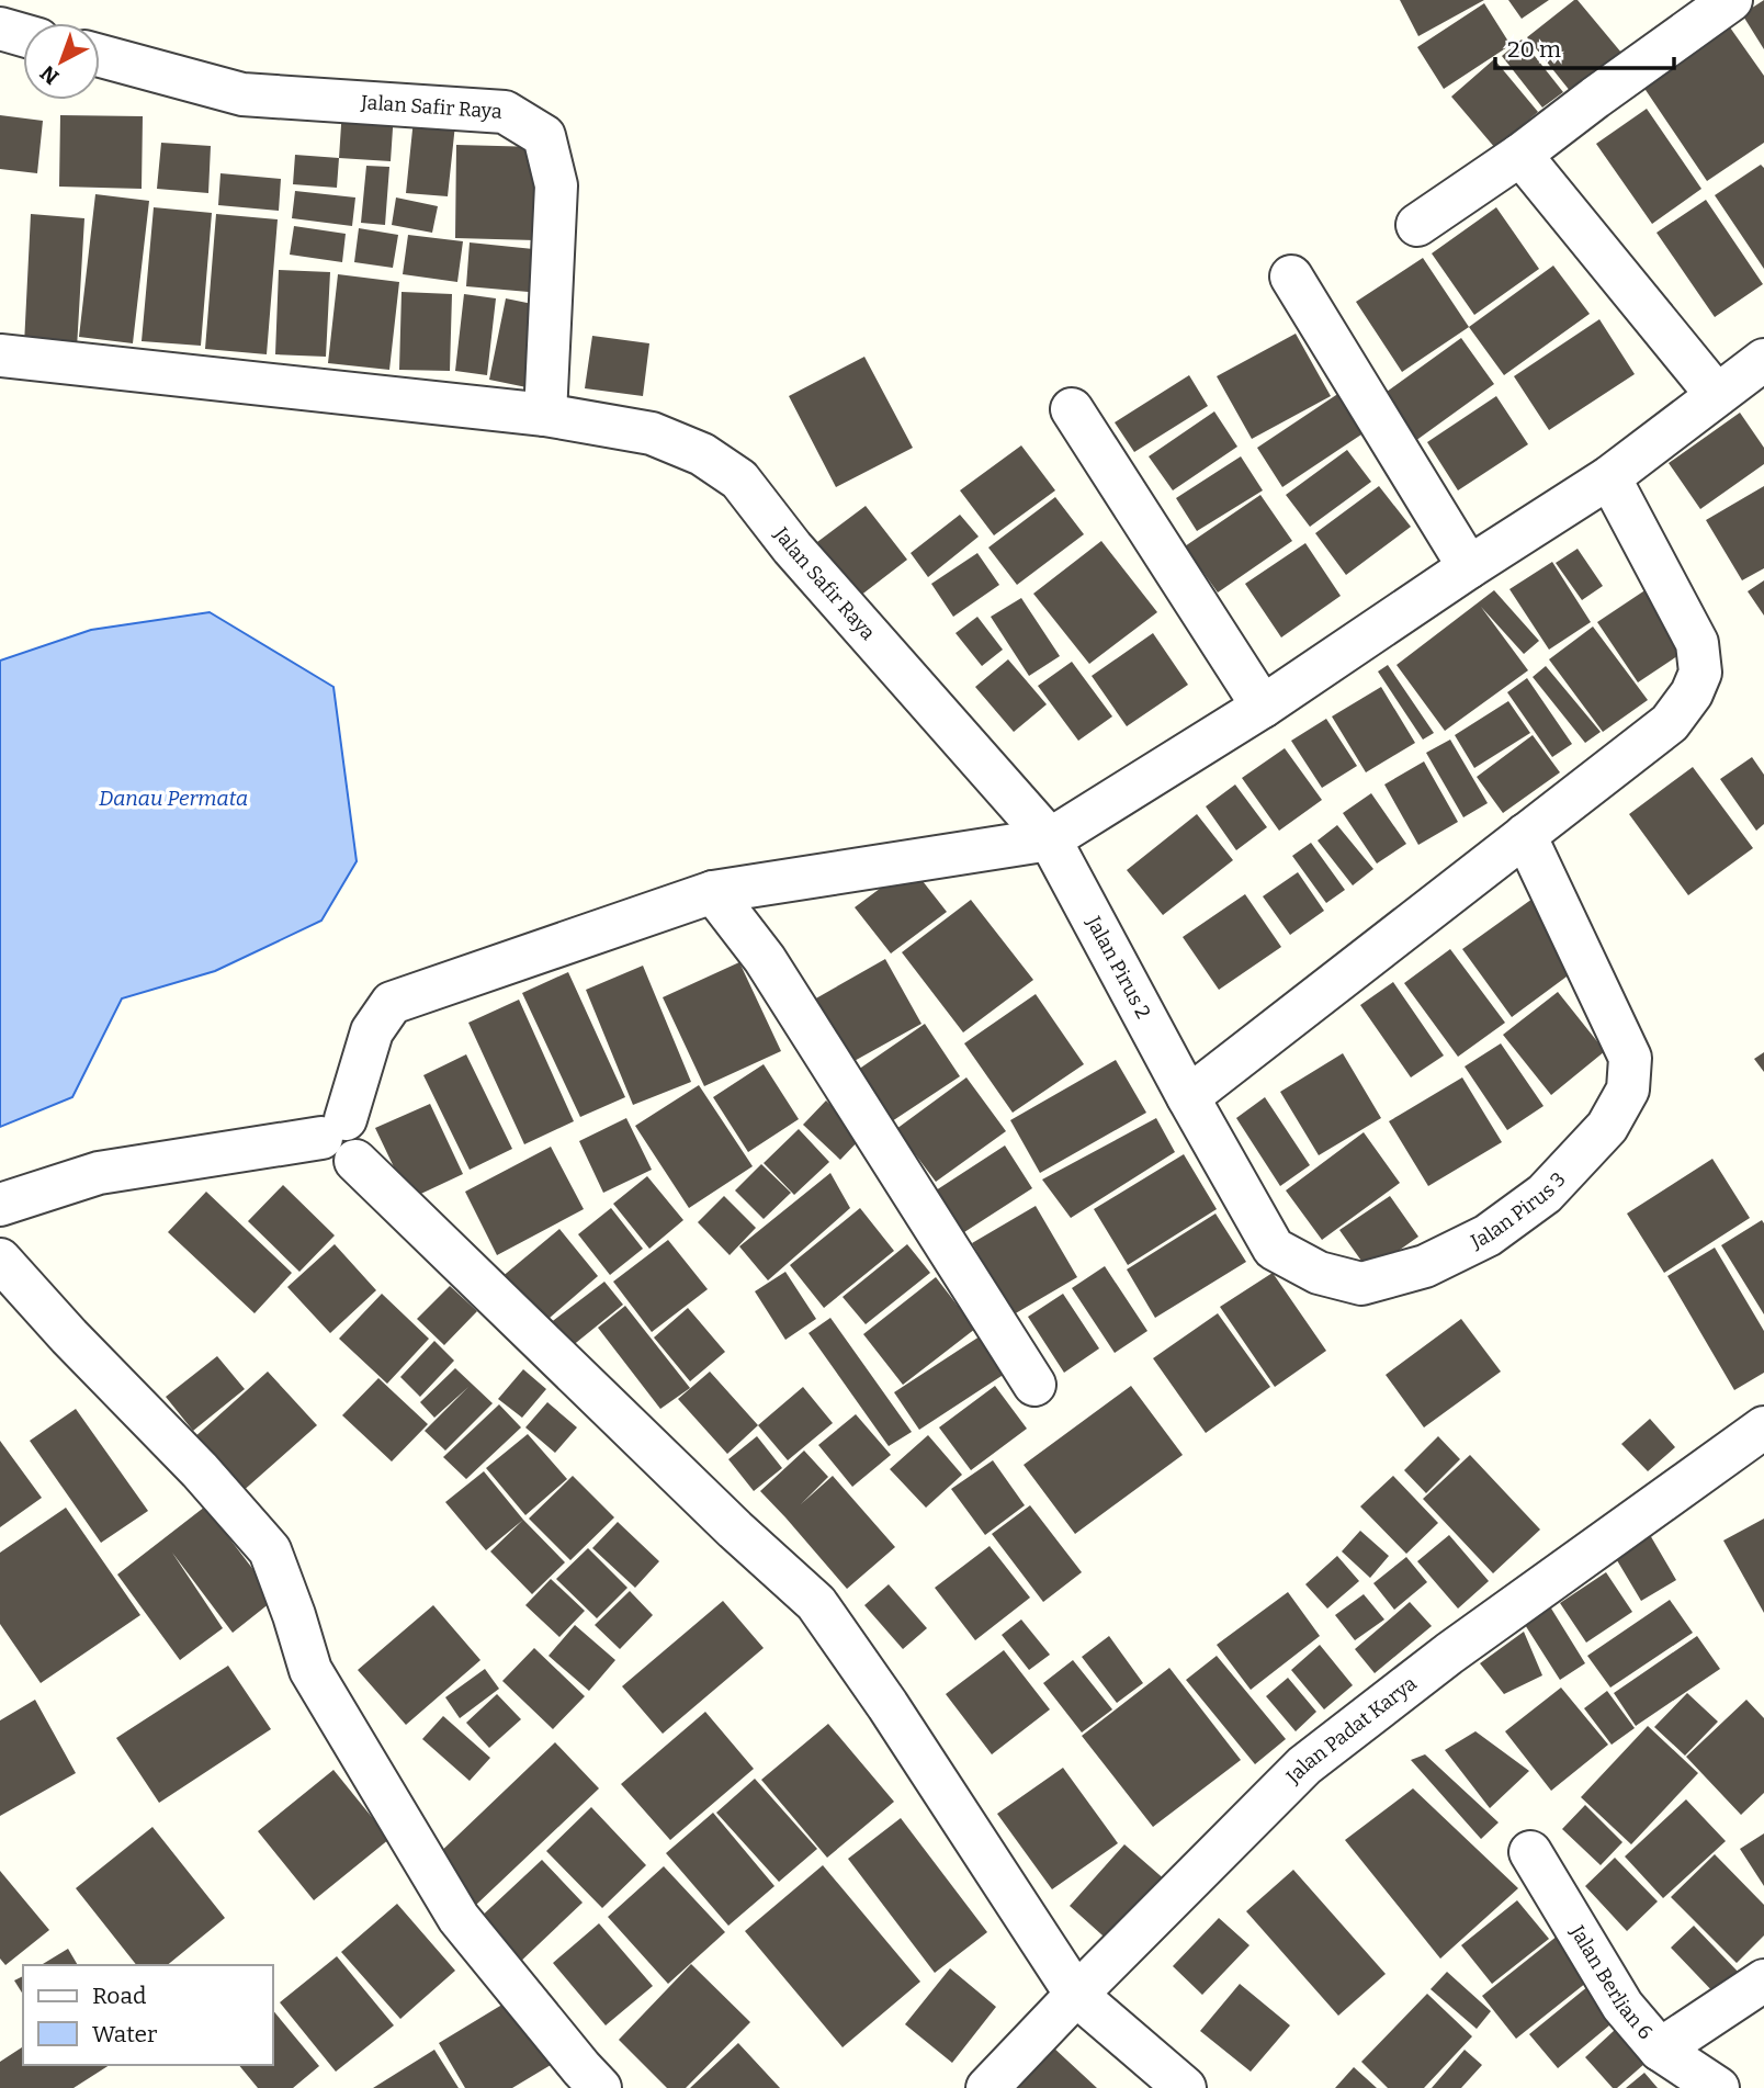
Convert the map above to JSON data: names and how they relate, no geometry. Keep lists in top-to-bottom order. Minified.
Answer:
{"streets":{"street":["Jalan Safir Raya","Jalan Pirus 2","Jalan Pirus 3","Jalan Padat Karya","Jalan Berlian 6"]},"crossings":[["Jalan Safir Raya","Jalan Pirus 2"],["Jalan Pirus 2","Jalan Pirus 3"]],"water":["Danau Permata"],"legend":["Road","Water"],"scale_bar":"20 m","north":"bottom left"}
